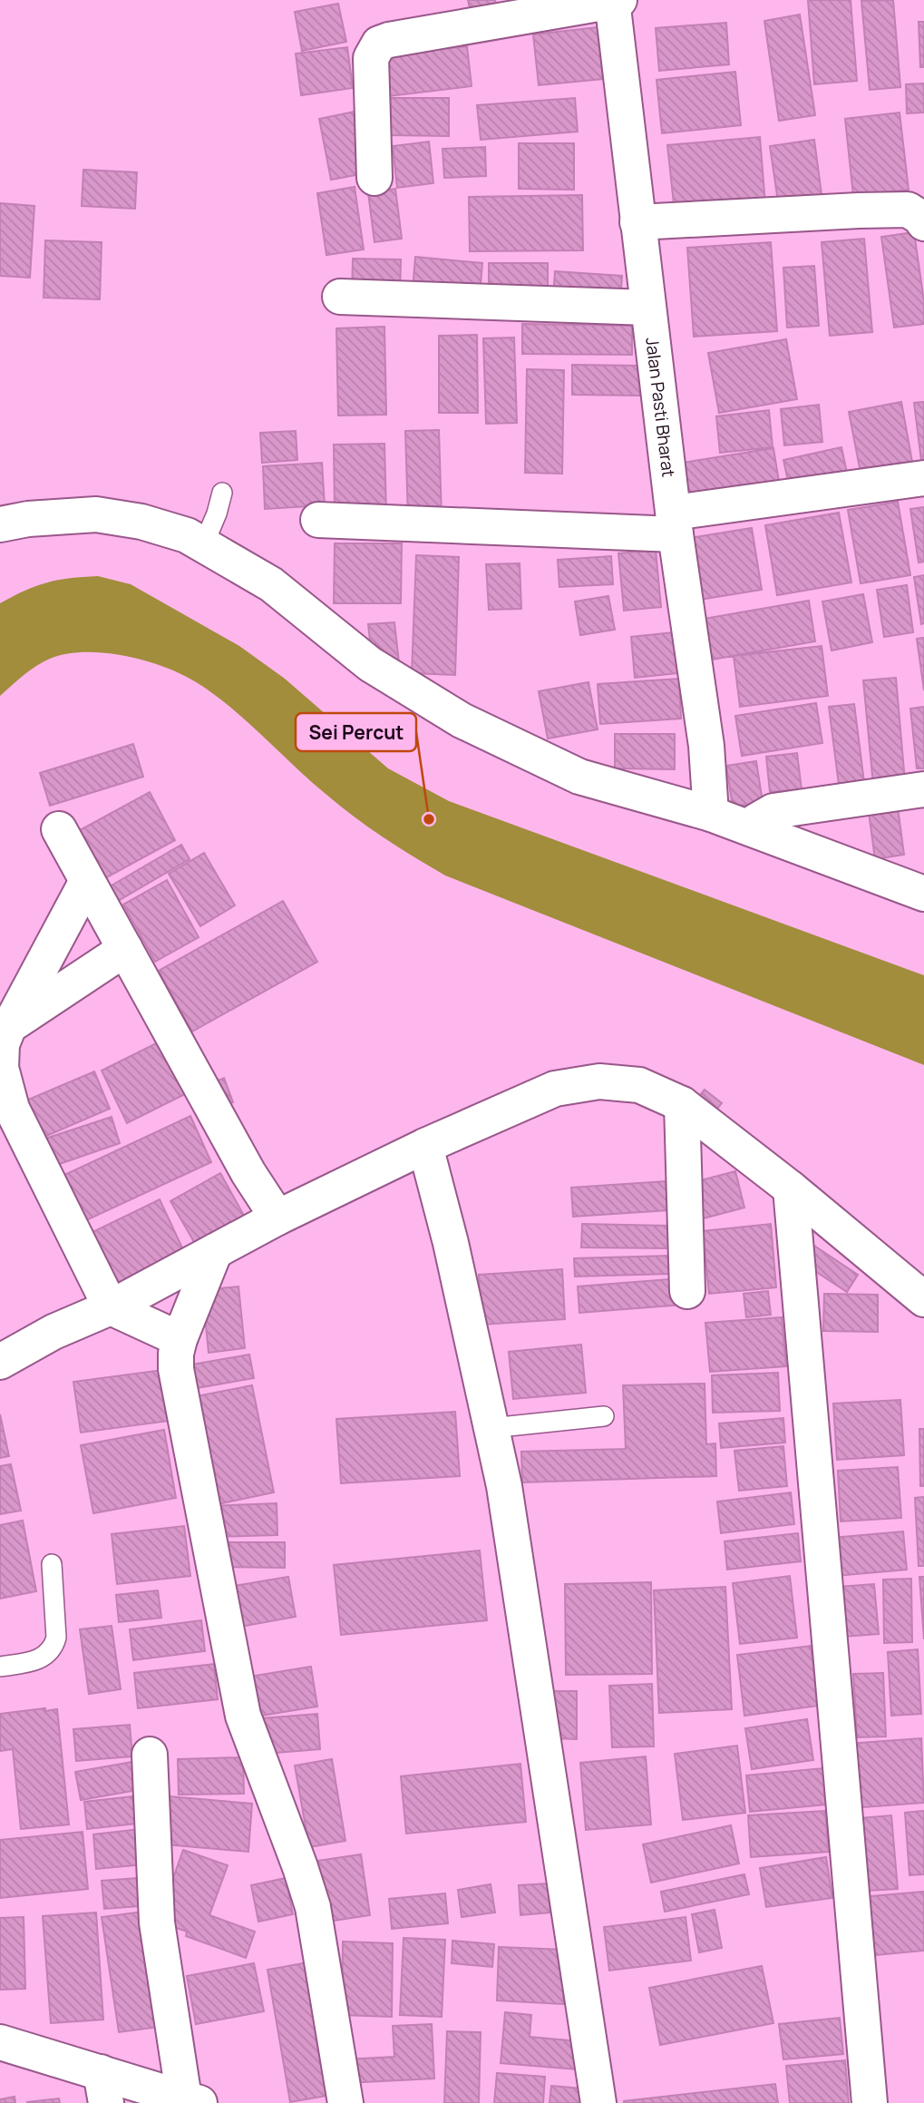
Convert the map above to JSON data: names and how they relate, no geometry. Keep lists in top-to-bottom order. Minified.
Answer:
{"streets":{"street":["Jalan Pasti Bharat"]},"places":["Sei Percut"]}
